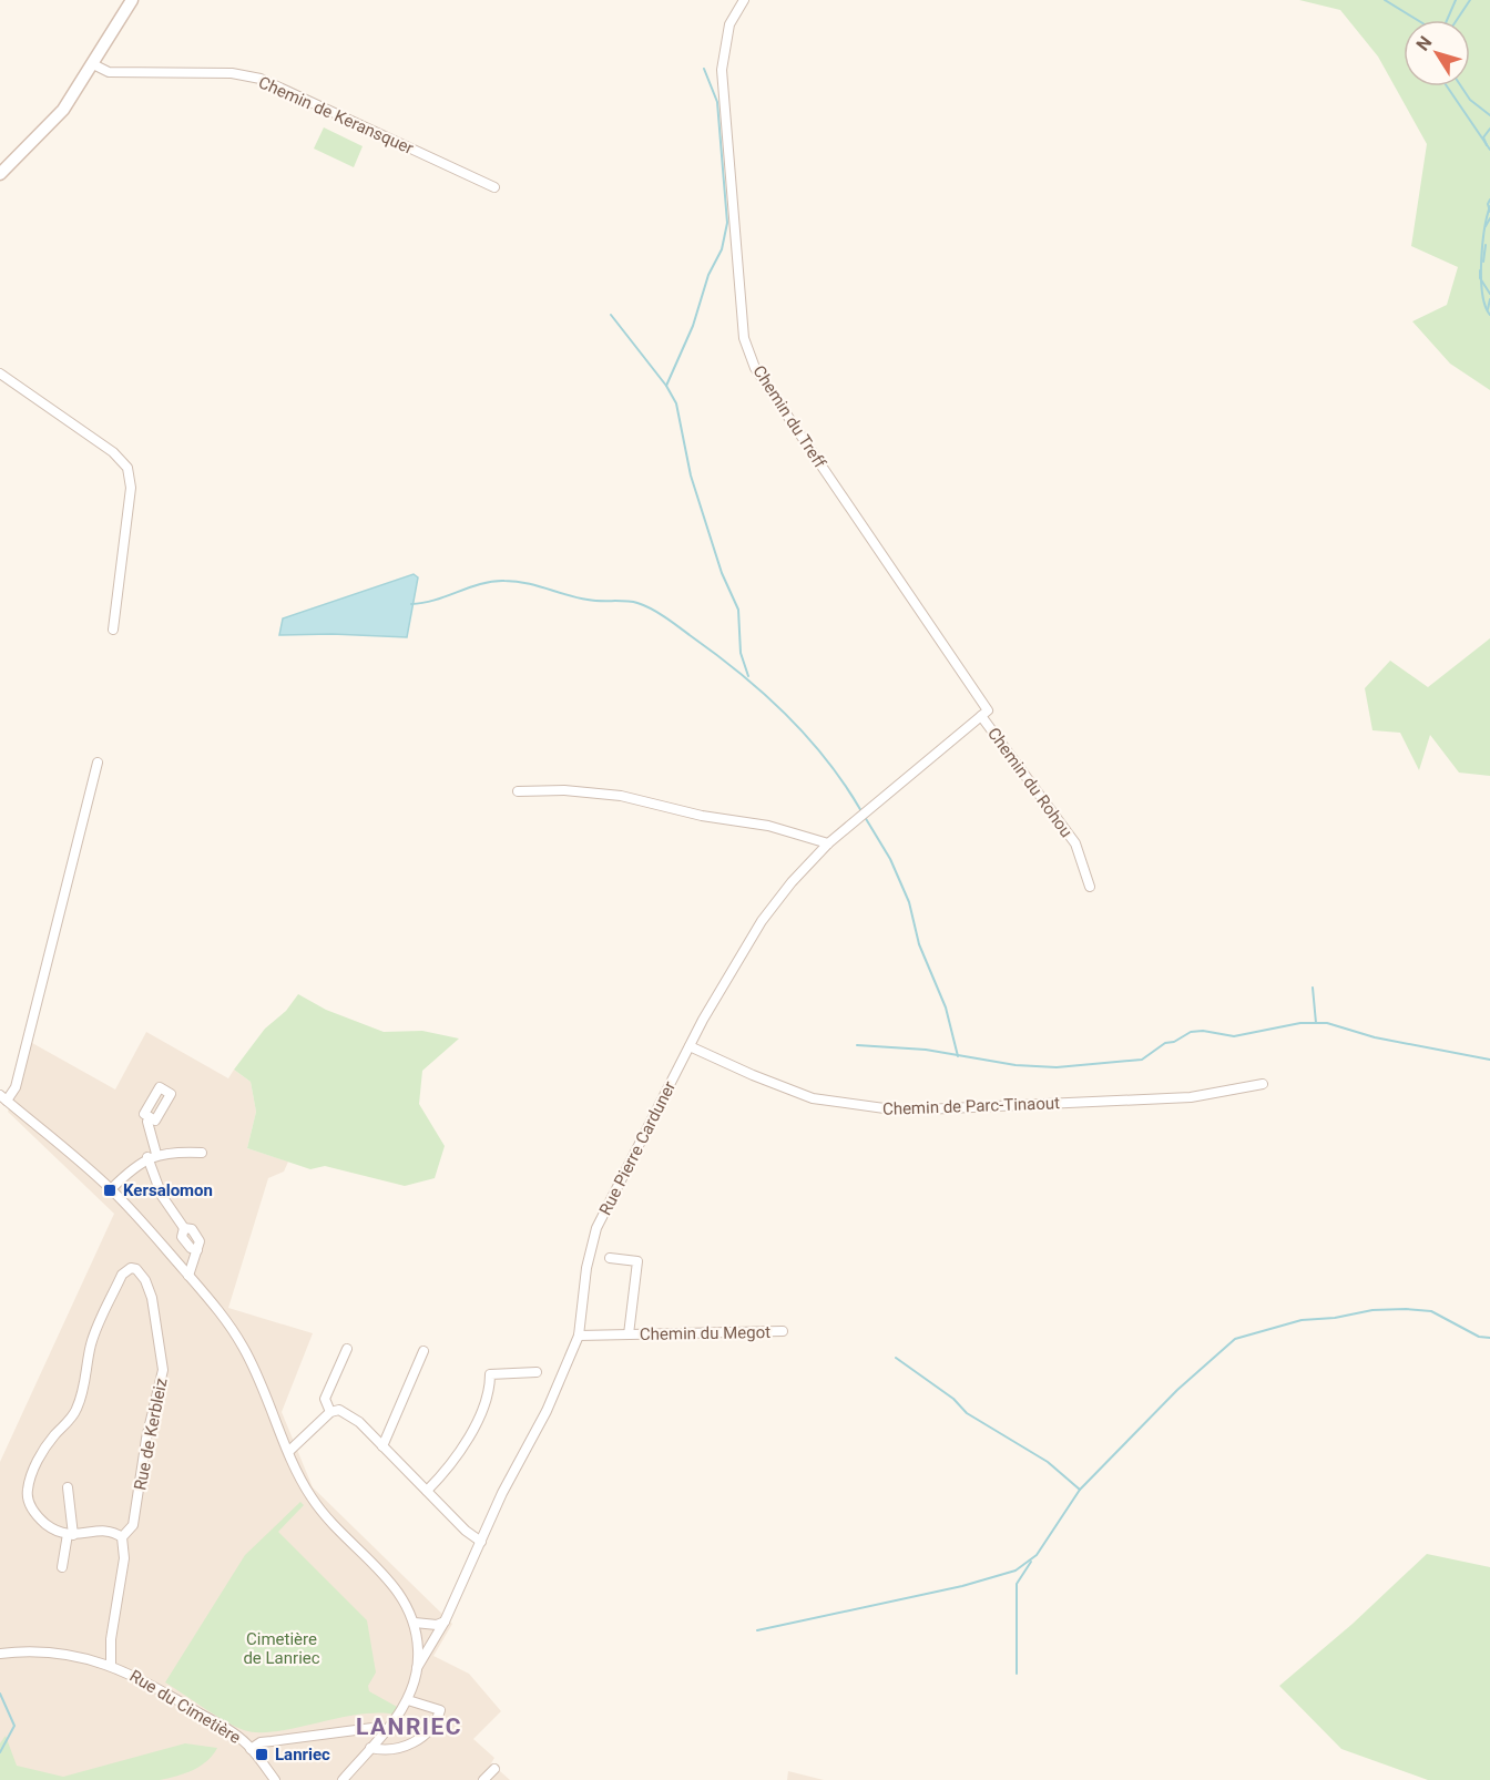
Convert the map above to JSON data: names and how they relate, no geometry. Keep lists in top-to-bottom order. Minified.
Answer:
{"streets":{"street":["Chemin de Keransquer","Chemin du Treff","Chemin du Rohou","Chemin de Parc-Tinaout","Rue Pierre Carduner","Chemin du Megot","Rue de Kerbleiz","Rue du Cimetière"]},"crossings":[["Chemin du Treff","Chemin du Rohou"],["Chemin du Treff","Rue Pierre Carduner"],["Chemin du Rohou","Rue Pierre Carduner"],["Chemin de Parc-Tinaout","Rue Pierre Carduner"],["Rue Pierre Carduner","Chemin du Megot"],["Rue de Kerbleiz","Rue du Cimetière"]],"districts":["LANRIEC"],"parks":["Cimetière de Lanriec"],"places":{"transit":["Kersalomon","Lanriec"]},"north":"top left"}
